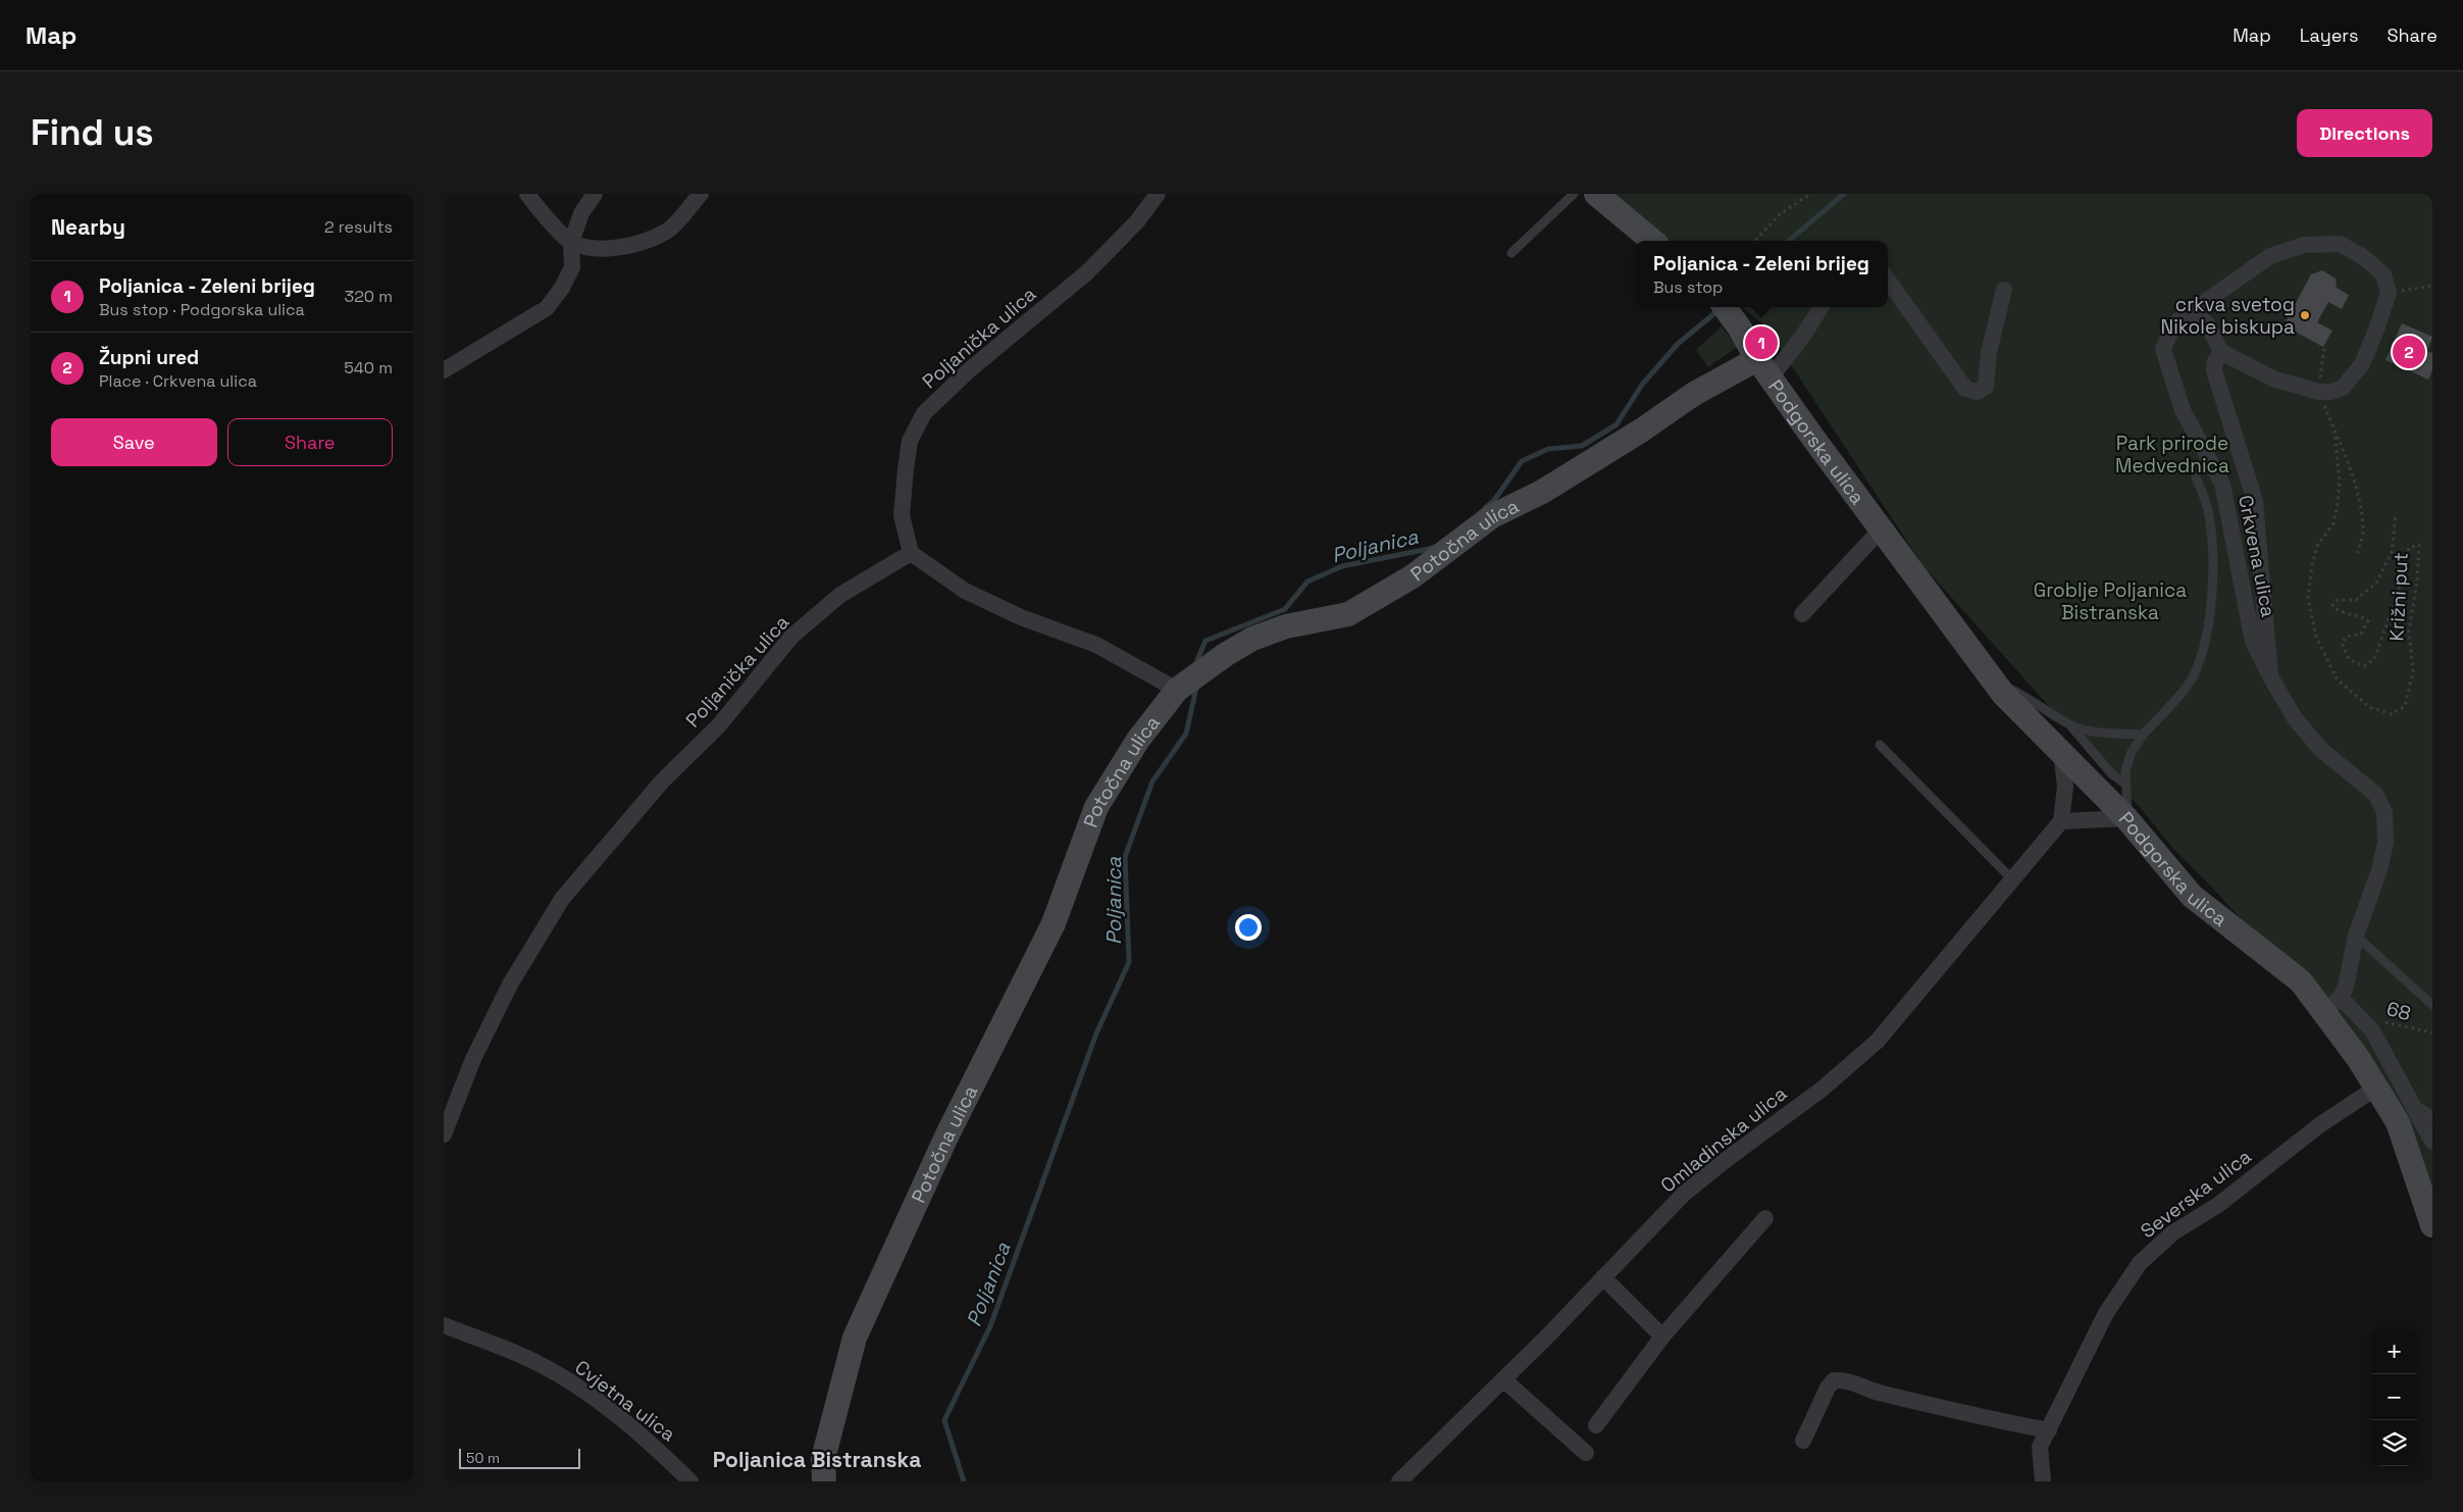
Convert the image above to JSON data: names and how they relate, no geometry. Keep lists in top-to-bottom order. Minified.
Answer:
{"streets":{"street":["Poljanička ulica","Podgorska ulica","Potočna ulica","Crkvena ulica","Omladinska ulica","Severska ulica","Cvjetna ulica"],"path":["Križni put","68"]},"crossings":[["Podgorska ulica","Potočna ulica"],["Podgorska ulica","Crkvena ulica"],["Podgorska ulica","Severska ulica"]],"districts":["Poljanica Bistranska"],"water":["Poljanica"],"parks":["Park prirode Medvednica","Groblje Poljanica Bistranska"],"places":["crkva svetog Nikole biskupa"],"scale_bar":"50 m","page":{"header":"Map","nav":["Map","Layers","Share"],"buttons":["Directions",["Save","Share"]],"title":"Find us","heading":["Nearby","2 results"],"popup":["Poljanica - Zeleni brijeg","Bus stop"],"list":[{"mark":"1","name":"Poljanica - Zeleni brijeg","note":"Bus stop · Podgorska ulica","value":"320 m"},{"mark":"2","name":"Župni ured","note":"Place · Crkvena ulica","value":"540 m"}],"pins":["1","2"],"map_buttons":["+","−"],"scale":"50 m"}}
